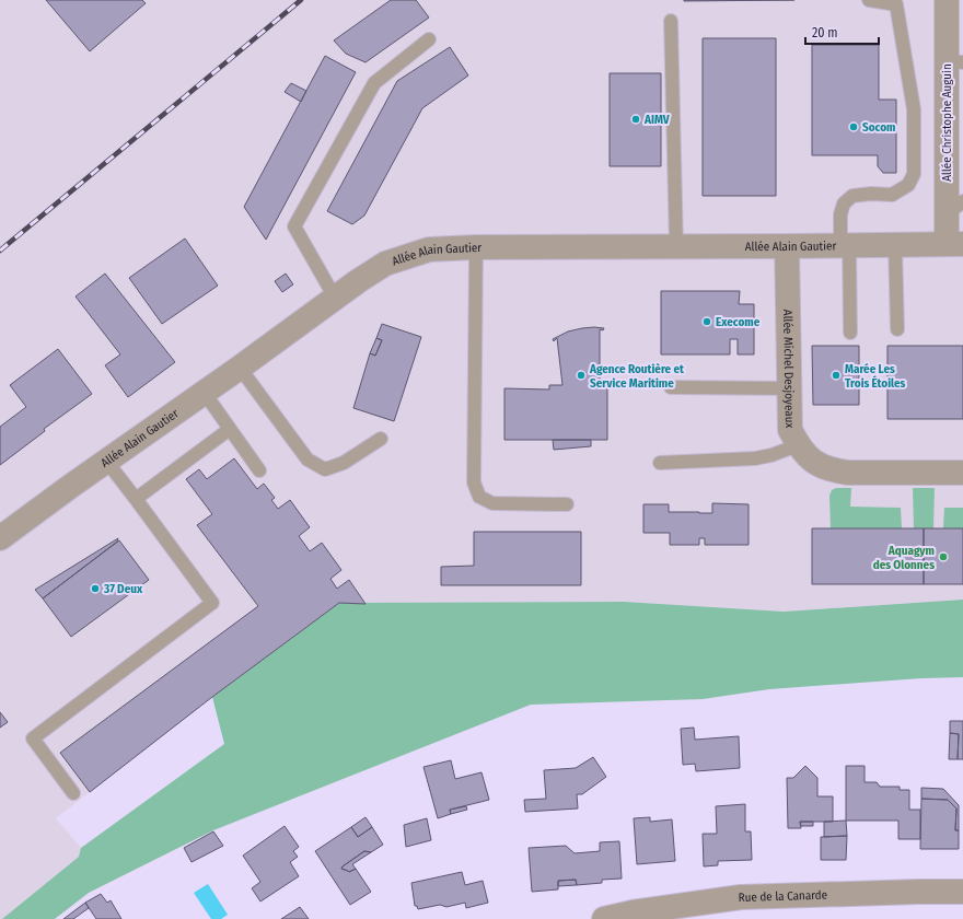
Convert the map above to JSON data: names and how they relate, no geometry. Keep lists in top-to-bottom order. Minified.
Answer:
{"streets":{"street":["Allée Christophe Auguin","Allée Alain Gautier","Allée Michel Desjoyeaux","Rue de la Canarde"]},"crossings":[["Allée Christophe Auguin","Allée Alain Gautier"],["Allée Alain Gautier","Allée Michel Desjoyeaux"]],"places":["AIMV","Socom","Execome","Agence Routière et Service Maritime","Marée Les Trois Étoiles","Aquagym des Olonnes","37 Deux"],"scale_bar":"20 m"}
